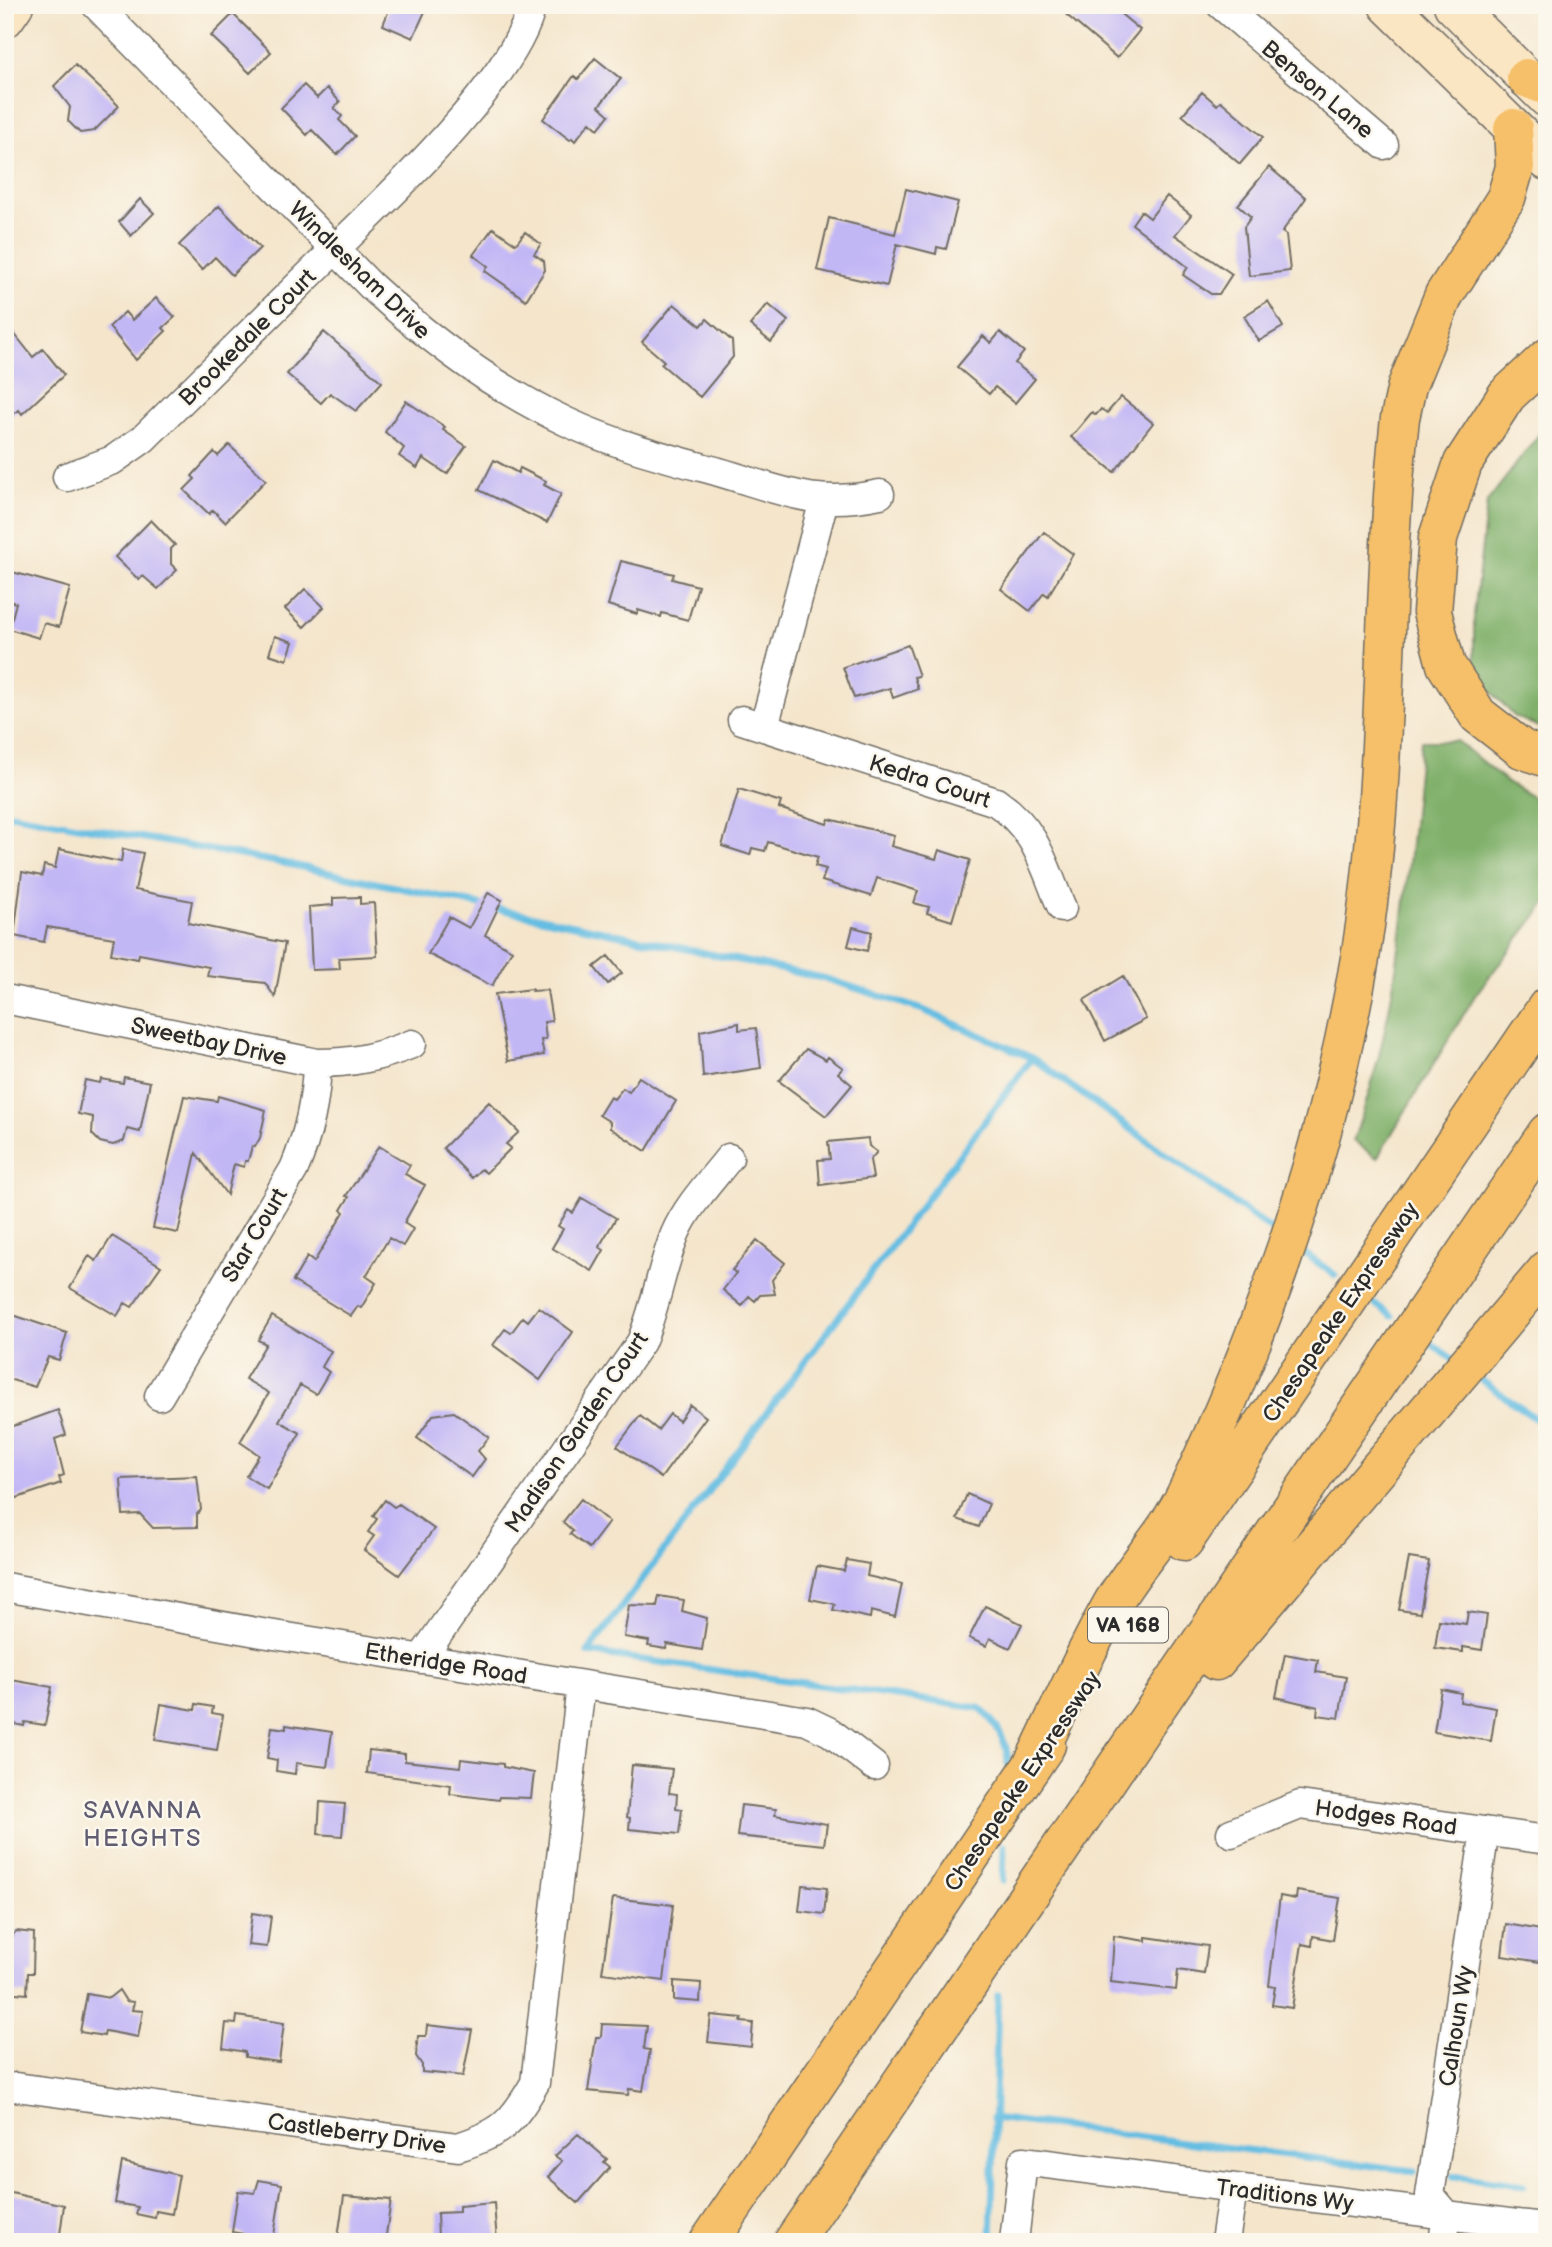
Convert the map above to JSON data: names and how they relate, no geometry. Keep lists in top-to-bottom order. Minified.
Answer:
{"streets":{"highway":["Chesapeake Expressway","VA 168"],"street":["Benson Lane","Windlesham Drive","Brookedale Court","Kedra Court","Sweetbay Drive","Star Court","Madison Garden Court","Etheridge Road","Hodges Road","Calhoun Wy","Castleberry Drive","Traditions Wy"]},"crossings":[["Windlesham Drive","Brookedale Court"],["Windlesham Drive","Kedra Court"],["Sweetbay Drive","Star Court"],["Madison Garden Court","Etheridge Road"],["Etheridge Road","Castleberry Drive"],["Hodges Road","Calhoun Wy"],["Calhoun Wy","Traditions Wy"]],"districts":["SAVANNA HEIGHTS"]}
